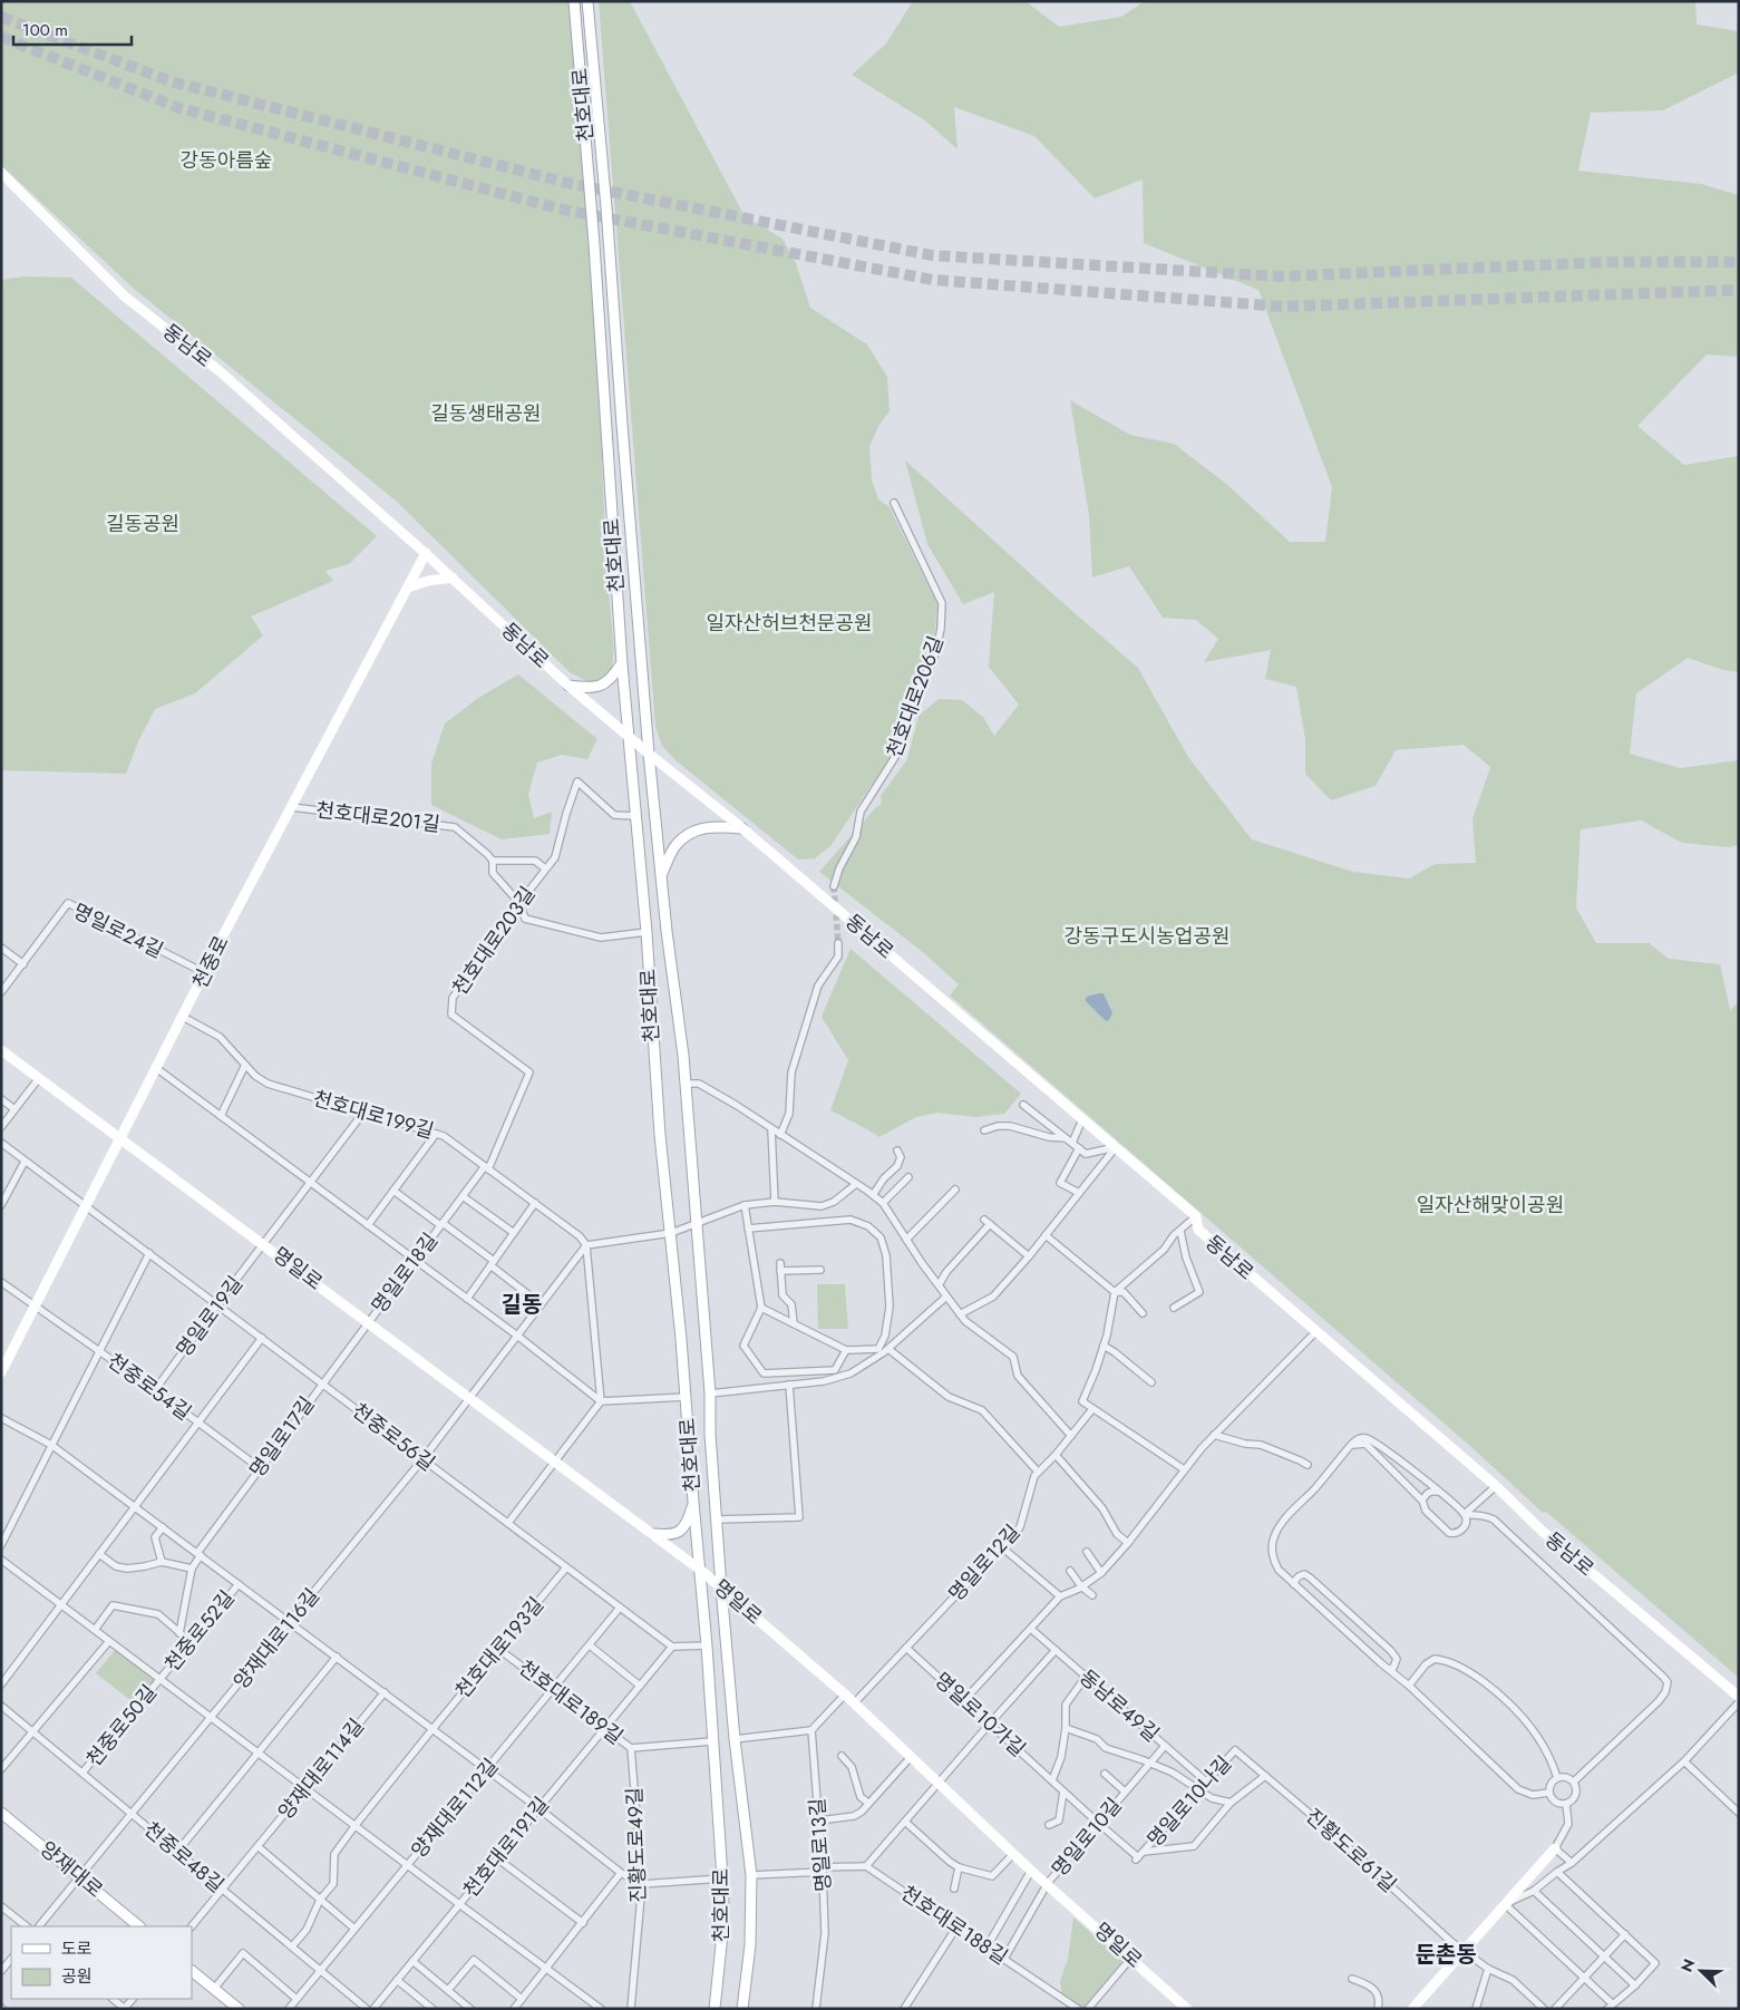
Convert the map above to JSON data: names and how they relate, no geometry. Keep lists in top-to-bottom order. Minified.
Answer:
{"streets":{"main road":["천호대로","동남로","천중로","명일로","양재대로"],"street":["천호대로206길","천호대로201길","명일로24길","천호대로203길","천호대로199길","명일로18길","명일로19길","천중로54길","명일로17길","천중로56길","명일로12길","천중로52길","양재대로116길","천호대로193길","천호대로189길","동남로49길","명일로10가길","천중로50길","양재대로114길","명일로10나길","양재대로112길","명일로10길","진황도로49길","명일로13길","천호대로191길","진황도로61길","천중로48길","천호대로188길"]},"crossings":[["천호대로","동남로"],["천호대로","천호대로201길"],["천호대로","천호대로203길"],["천호대로","명일로"],["천호대로","천호대로189길"],["동남로","천중로"],["천호대로201길","천호대로203길"],["천호대로201길","천중로"],["명일로24길","천중로"],["천호대로203길","천호대로199길"],["천호대로203길","명일로18길"],["천중로","천호대로199길"],["천중로","명일로"],["천중로","천중로54길"],["천중로","천중로56길"],["천호대로199길","명일로18길"],["천호대로199길","명일로19길"],["천호대로199길","양재대로116길"],["명일로","명일로18길"],["명일로","명일로19길"],["명일로","명일로17길"],["명일로","명일로12길"],["명일로","양재대로116길"],["명일로","명일로10길"],["명일로18길","명일로17길"],["명일로18길","양재대로116길"],["명일로19길","천중로54길"],["명일로19길","천중로56길"],["천중로54길","명일로17길"],["천중로54길","천중로56길"],["명일로17길","천중로56길"],["명일로17길","천중로52길"],["천중로56길","양재대로116길"],["천중로56길","천호대로193길"],["천중로56길","양재대로112길"],["천중로56길","천호대로191길"],["명일로12길","명일로10가길"],["천중로52길","양재대로116길"],["천중로52길","천호대로193길"],["천중로52길","천중로50길"],["천중로52길","양재대로114길"],["천중로52길","양재대로112길"],["천중로52길","진황도로49길"],["천중로52길","천호대로191길"],["양재대로116길","천중로50길"],["양재대로116길","천중로48길"],["양재대로116길","양재대로"],["천호대로193길","천호대로189길"],["천호대로193길","천중로50길"],["천호대로193길","천중로48길"],["천호대로189길","양재대로112길"],["천호대로189길","진황도로49길"],["천호대로189길","천호대로191길"],["동남로49길","명일로10나길"],["동남로49길","명일로10길"],["명일로10가길","명일로10나길"],["명일로10가길","명일로10길"],["천중로50길","양재대로114길"],["천중로50길","양재대로112길"],["천중로50길","천호대로191길"],["천중로50길","천중로48길"],["양재대로114길","천중로48길"],["명일로10나길","명일로10길"],["명일로10나길","진황도로61길"],["양재대로112길","천중로48길"]],"districts":["길동","둔촌동"],"parks":["강동아름숲","길동생태공원","길동공원","일자산허브천문공원","강동구도시농업공원","일자산해맞이공원"],"legend":["도로","공원"],"scale_bar":"100 m","north":"top left"}
